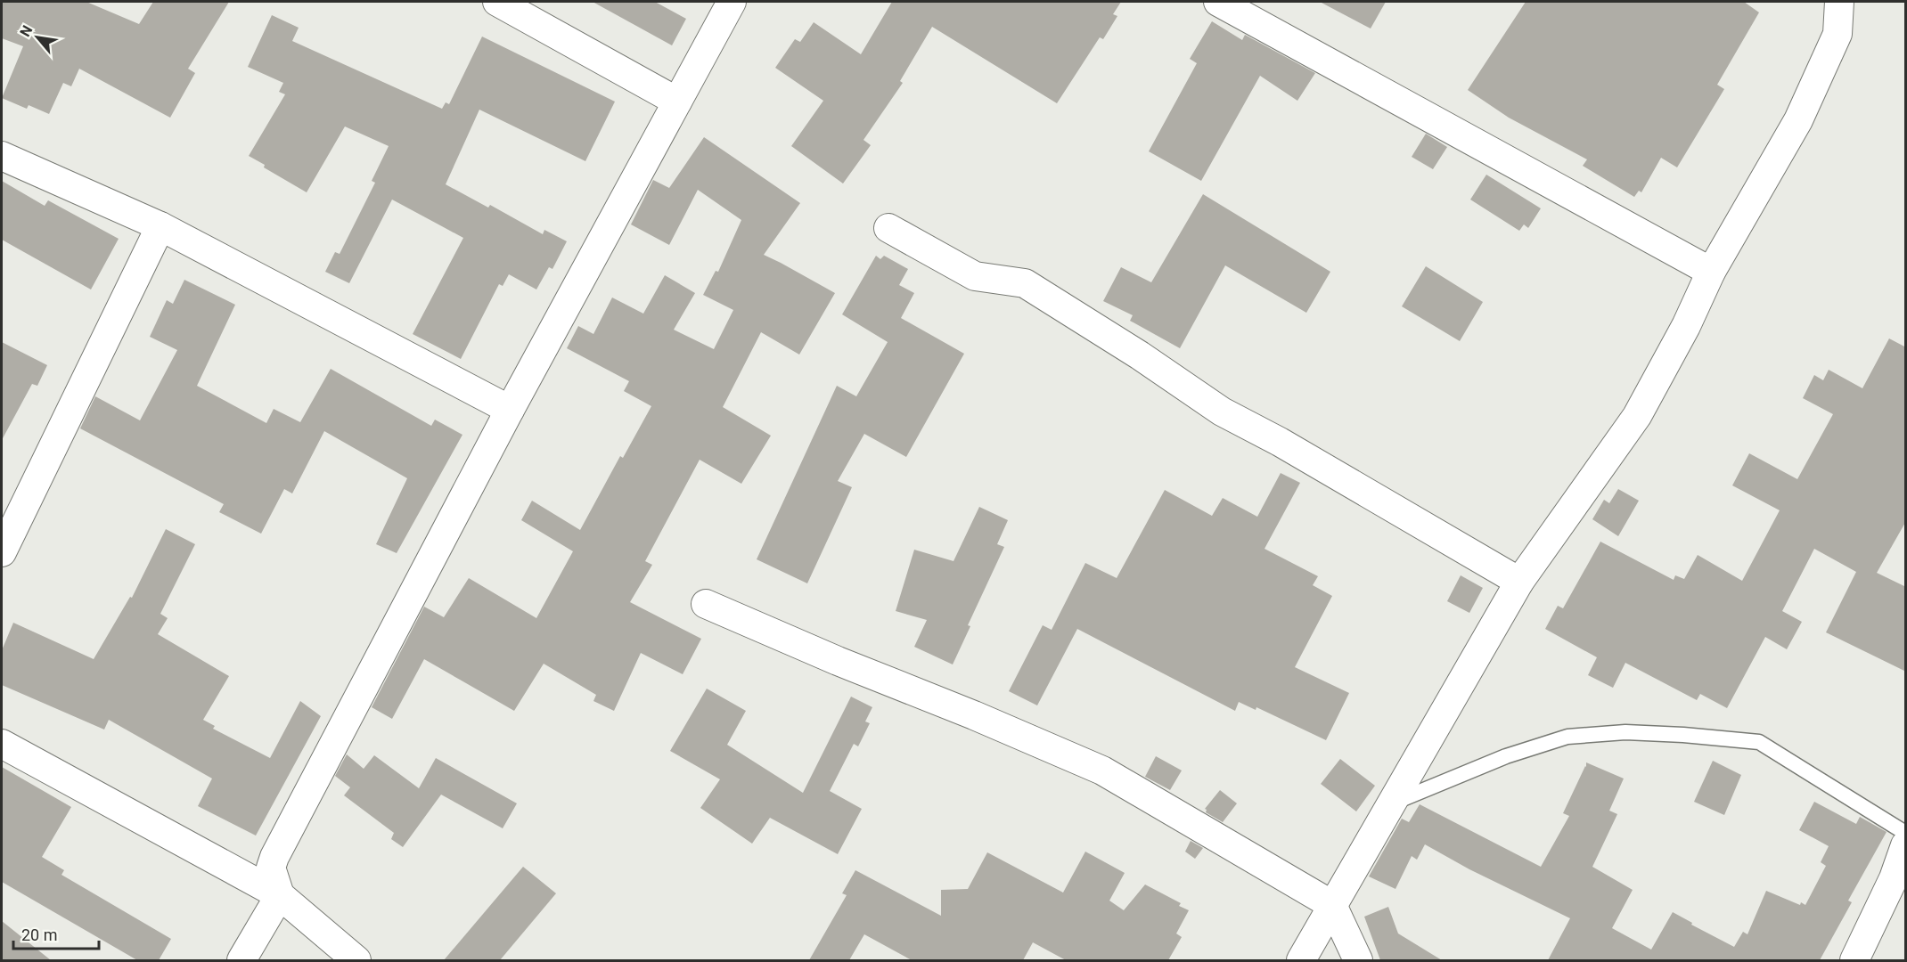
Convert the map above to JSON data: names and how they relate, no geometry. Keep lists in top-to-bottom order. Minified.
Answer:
{"scale_bar":"20 m","north":"top left"}
